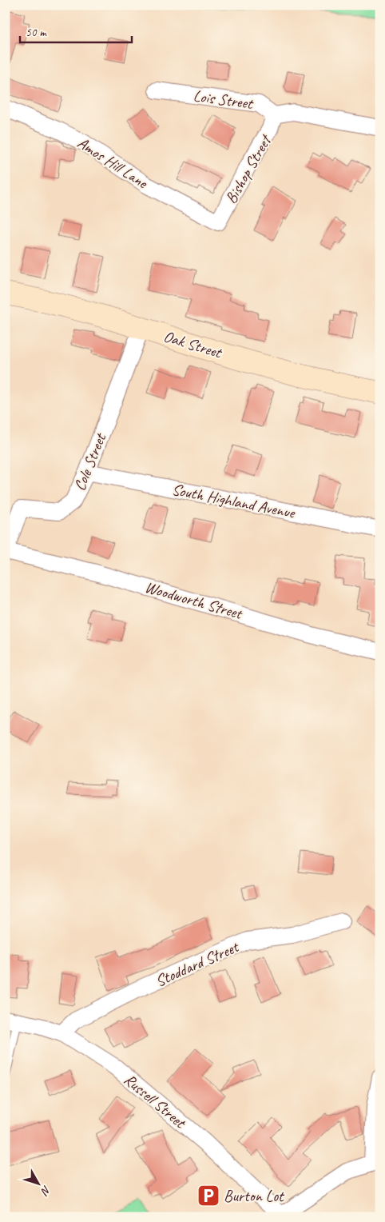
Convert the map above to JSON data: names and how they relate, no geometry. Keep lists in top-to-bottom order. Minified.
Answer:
{"streets":{"main road":["Oak Street"],"street":["Lois Street","Amos Hill Lane","Bishop Street","Cole Street","South Highland Avenue","Woodworth Street","Stoddard Street","Russell Street"]},"crossings":[["Lois Street","Bishop Street"],["Amos Hill Lane","Bishop Street"],["Oak Street","Cole Street"],["Cole Street","South Highland Avenue"],["Cole Street","Woodworth Street"],["Stoddard Street","Russell Street"]],"places":{"parking":["Burton Lot"]},"scale_bar":"50 m","north":"bottom right"}
